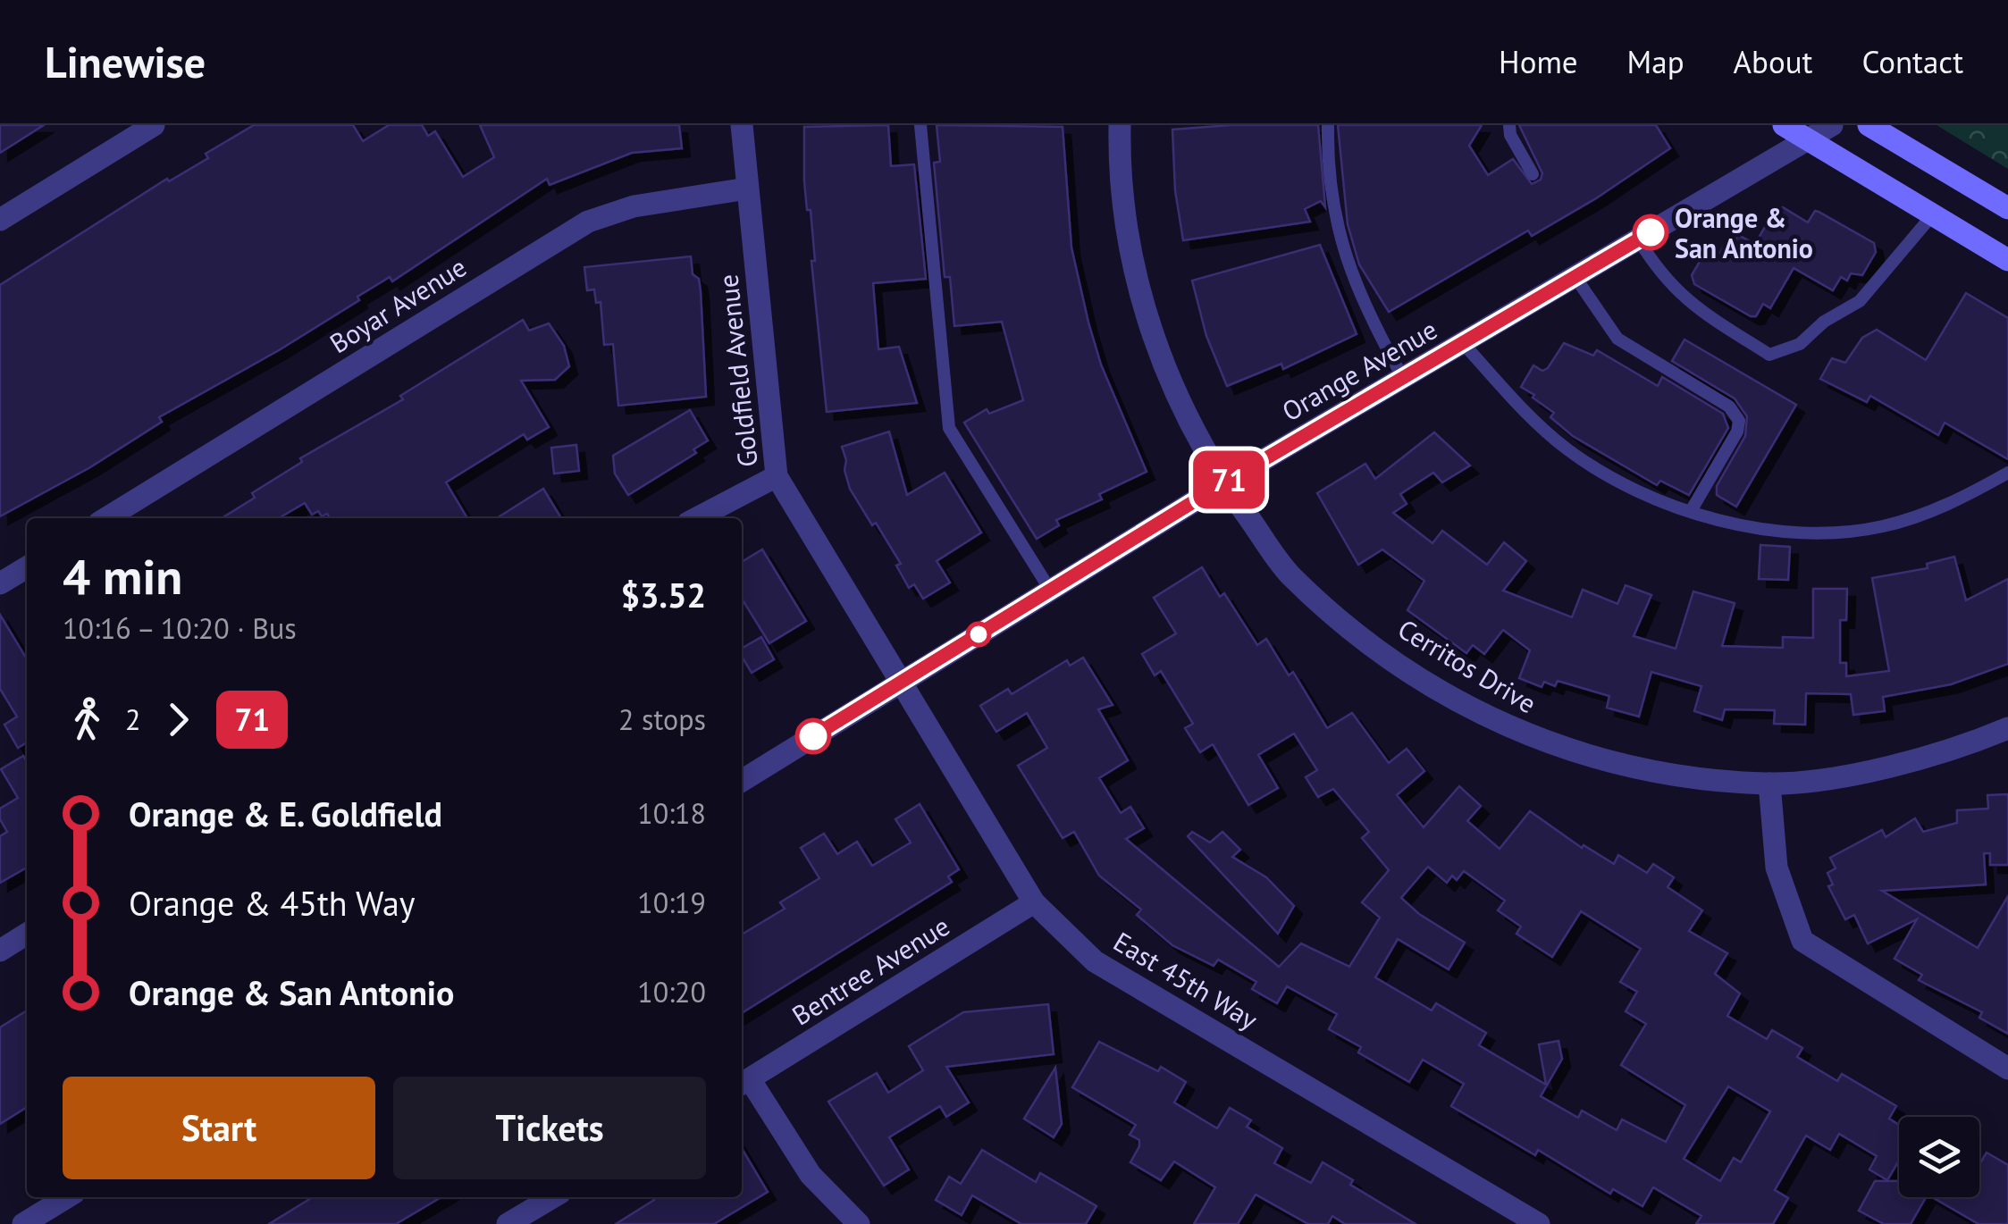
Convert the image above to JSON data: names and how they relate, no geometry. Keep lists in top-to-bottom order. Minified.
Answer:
{"streets":{"street":["Boyar Avenue","Orange Avenue","Goldfield Avenue","Cerritos Drive","Bentree Avenue","East 45th Way"]},"crossings":[["Boyar Avenue","Goldfield Avenue"],["Orange Avenue","Goldfield Avenue"],["Orange Avenue","Cerritos Drive"],["Orange Avenue","East 45th Way"],["Goldfield Avenue","East 45th Way"],["Bentree Avenue","East 45th Way"]],"places":["Orange & San Antonio"],"lines":["bus line 71"],"page":{"header":"Linewise","nav":["Home","Map","About","Contact"],"on_map":"71","heading":["4 min","10:16 – 10:20 · Bus","$3.52"],"legs":["2","71","2 stops"],"list":[{"name":"Orange & E. Goldfield","value":"10:18"},{"name":"Orange & 45th Way","value":"10:19"},{"name":"Orange & San Antonio","value":"10:20"}],"buttons":["Start","Tickets"]}}
